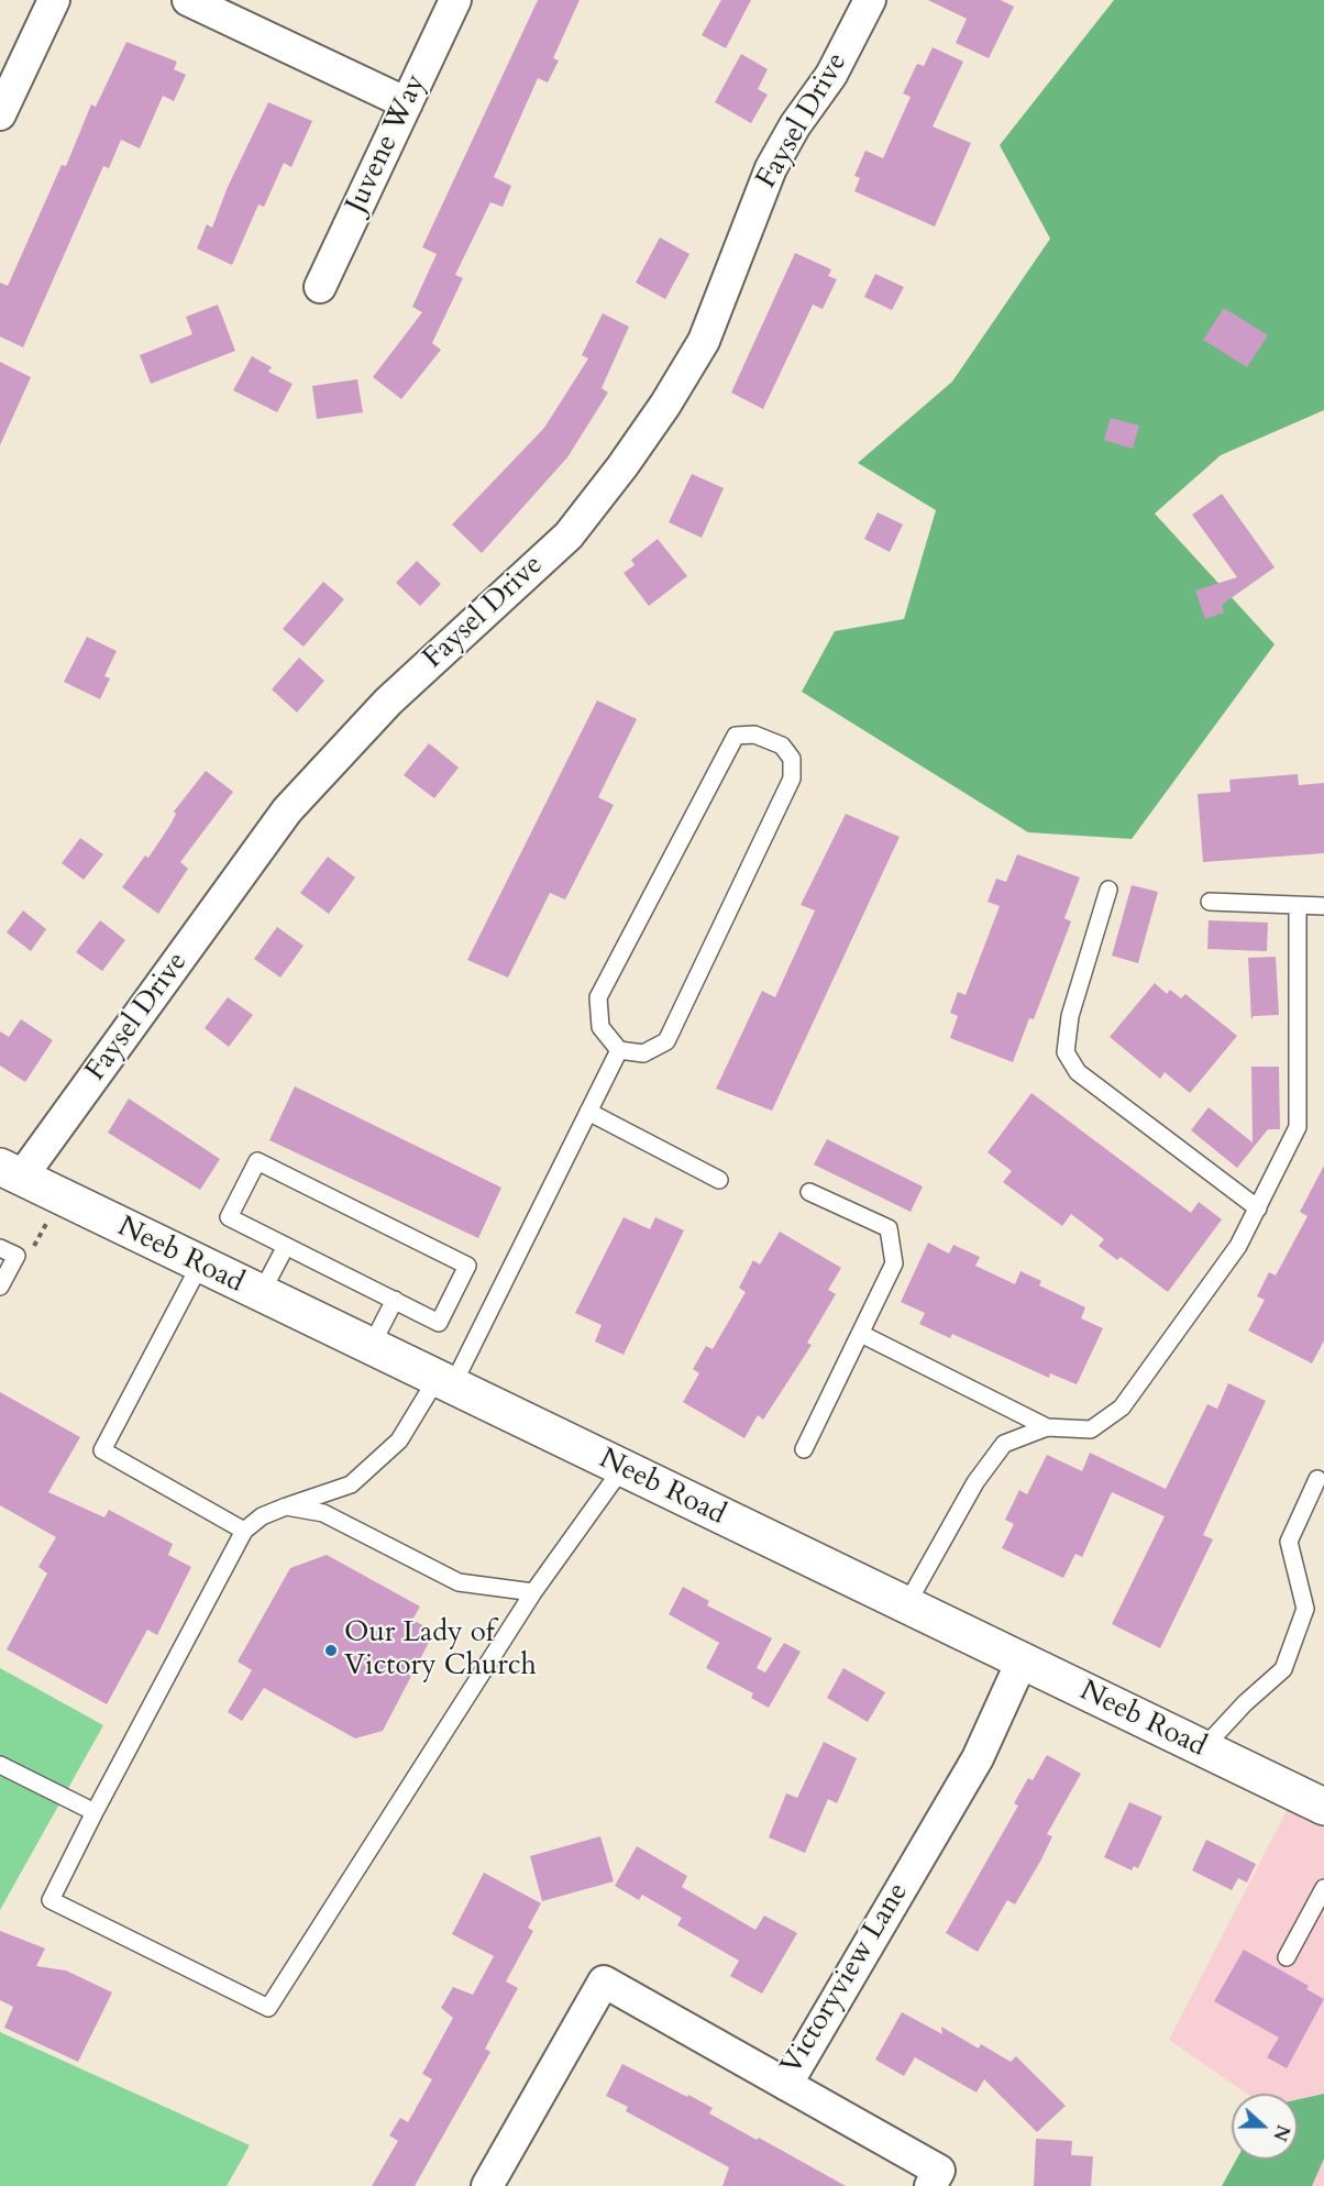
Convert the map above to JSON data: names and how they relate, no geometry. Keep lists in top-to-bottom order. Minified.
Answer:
{"streets":{"street":["Faysel Drive","Juvene Way","Neeb Road","Victoryview Lane"]},"crossings":[["Faysel Drive","Neeb Road"],["Neeb Road","Victoryview Lane"]],"places":["Our Lady of Victory Church"],"north":"right"}
